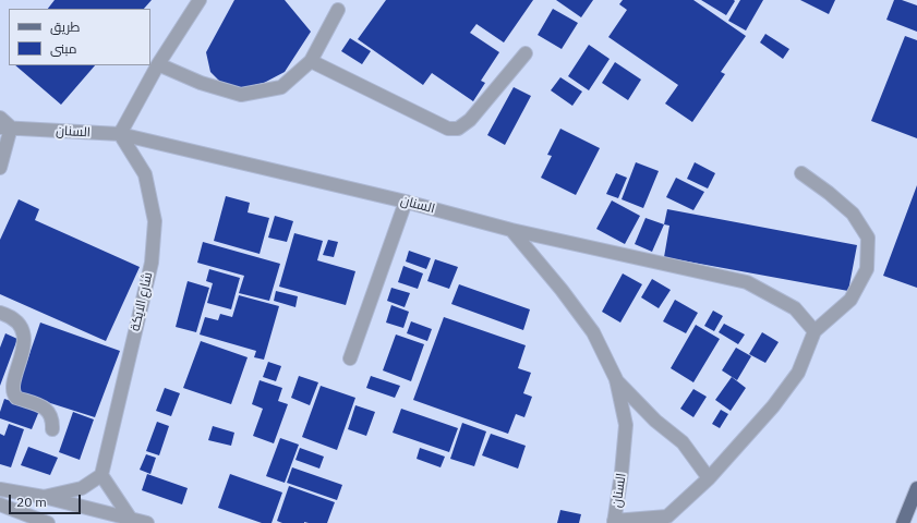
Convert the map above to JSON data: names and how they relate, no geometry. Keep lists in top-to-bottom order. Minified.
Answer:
{"streets":{"street":["السنان","شارع الايكة"]},"crossings":[["السنان","شارع الايكة"]],"legend":["طريق","مبنى"],"scale_bar":"20 m"}
